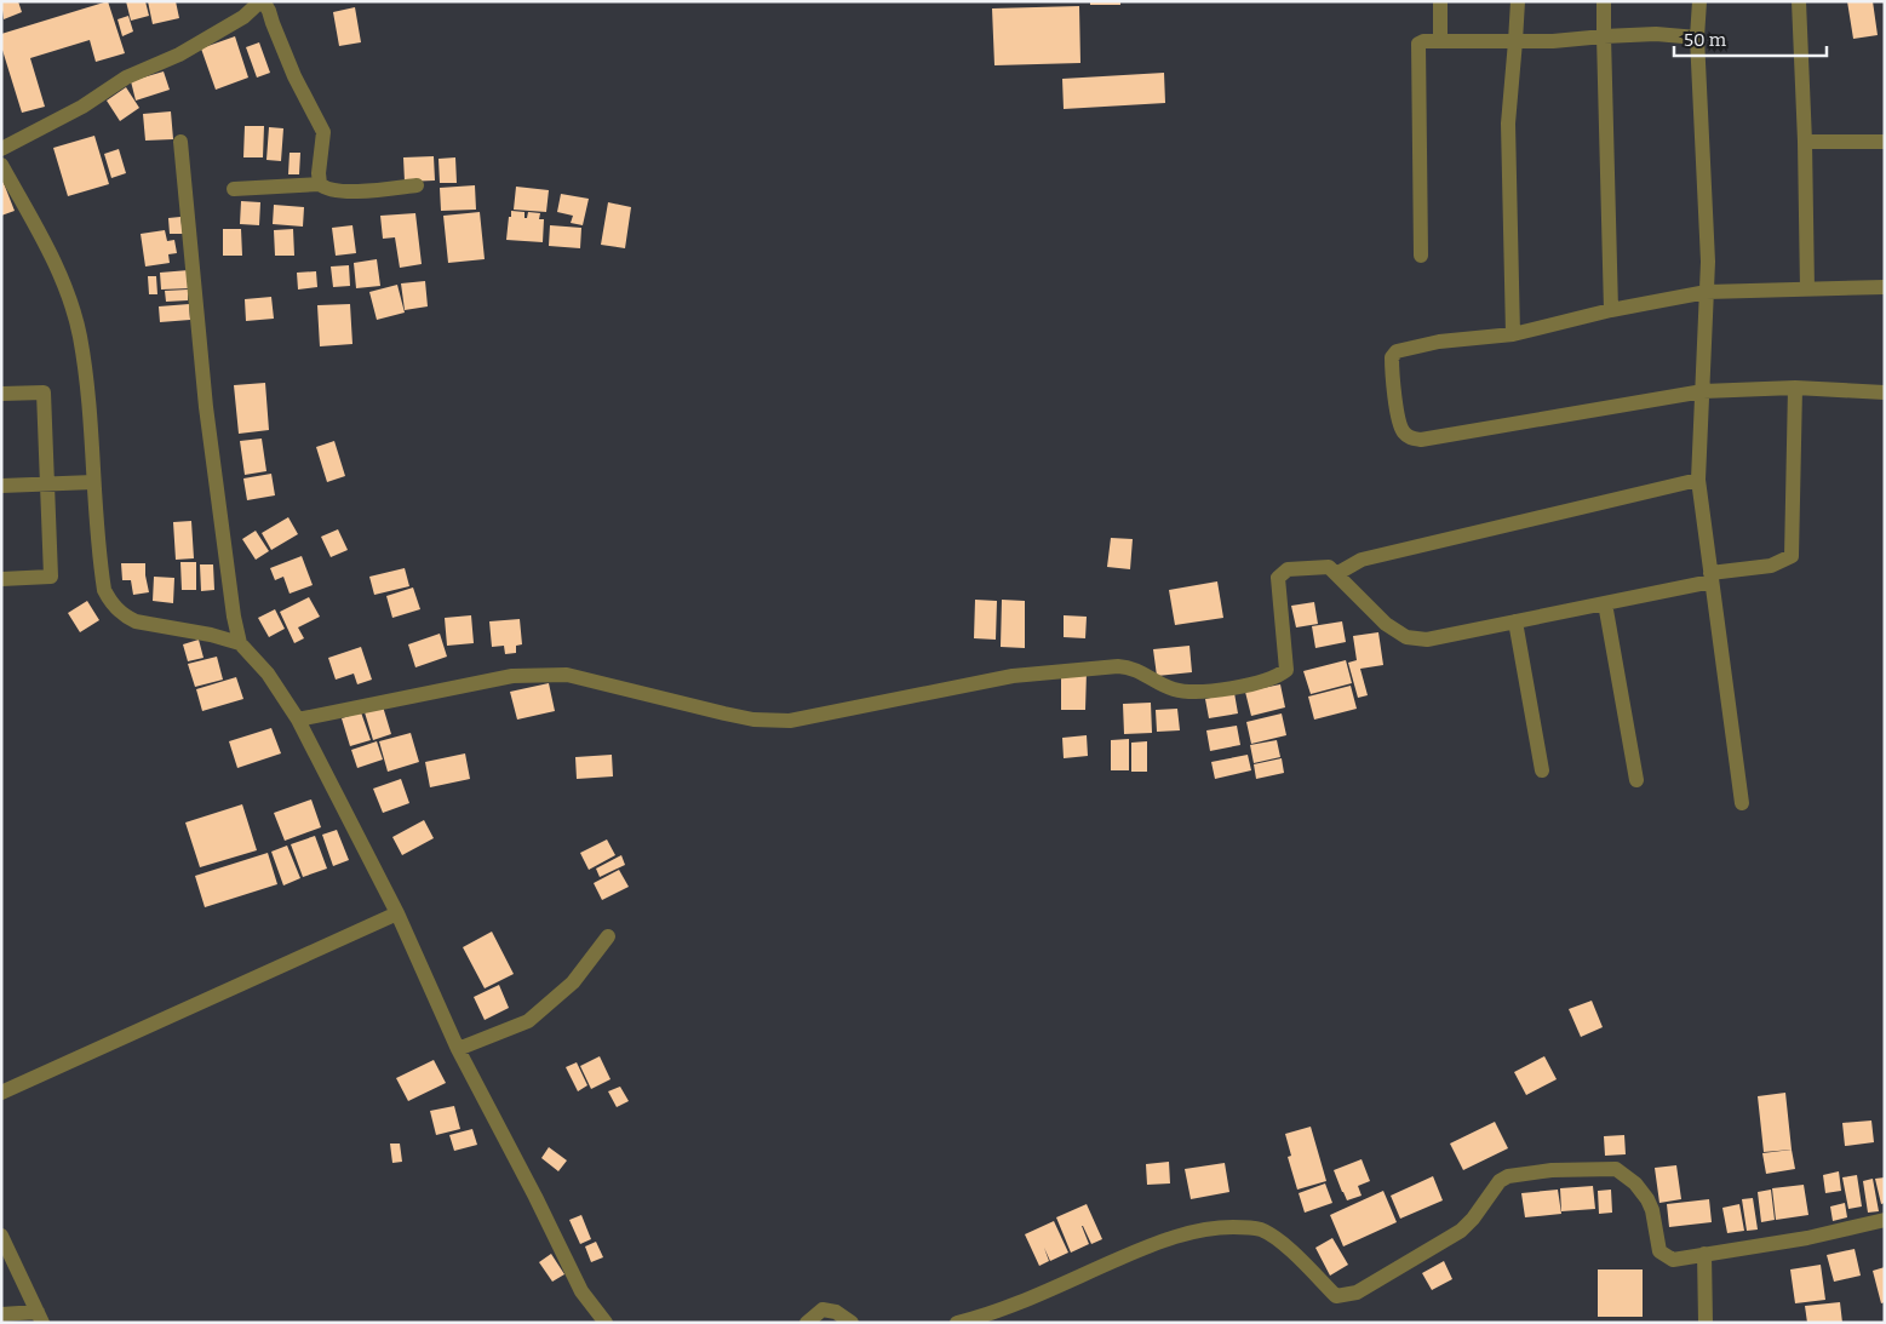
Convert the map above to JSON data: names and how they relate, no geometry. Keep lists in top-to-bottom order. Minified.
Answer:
{"scale_bar":"50 m"}
